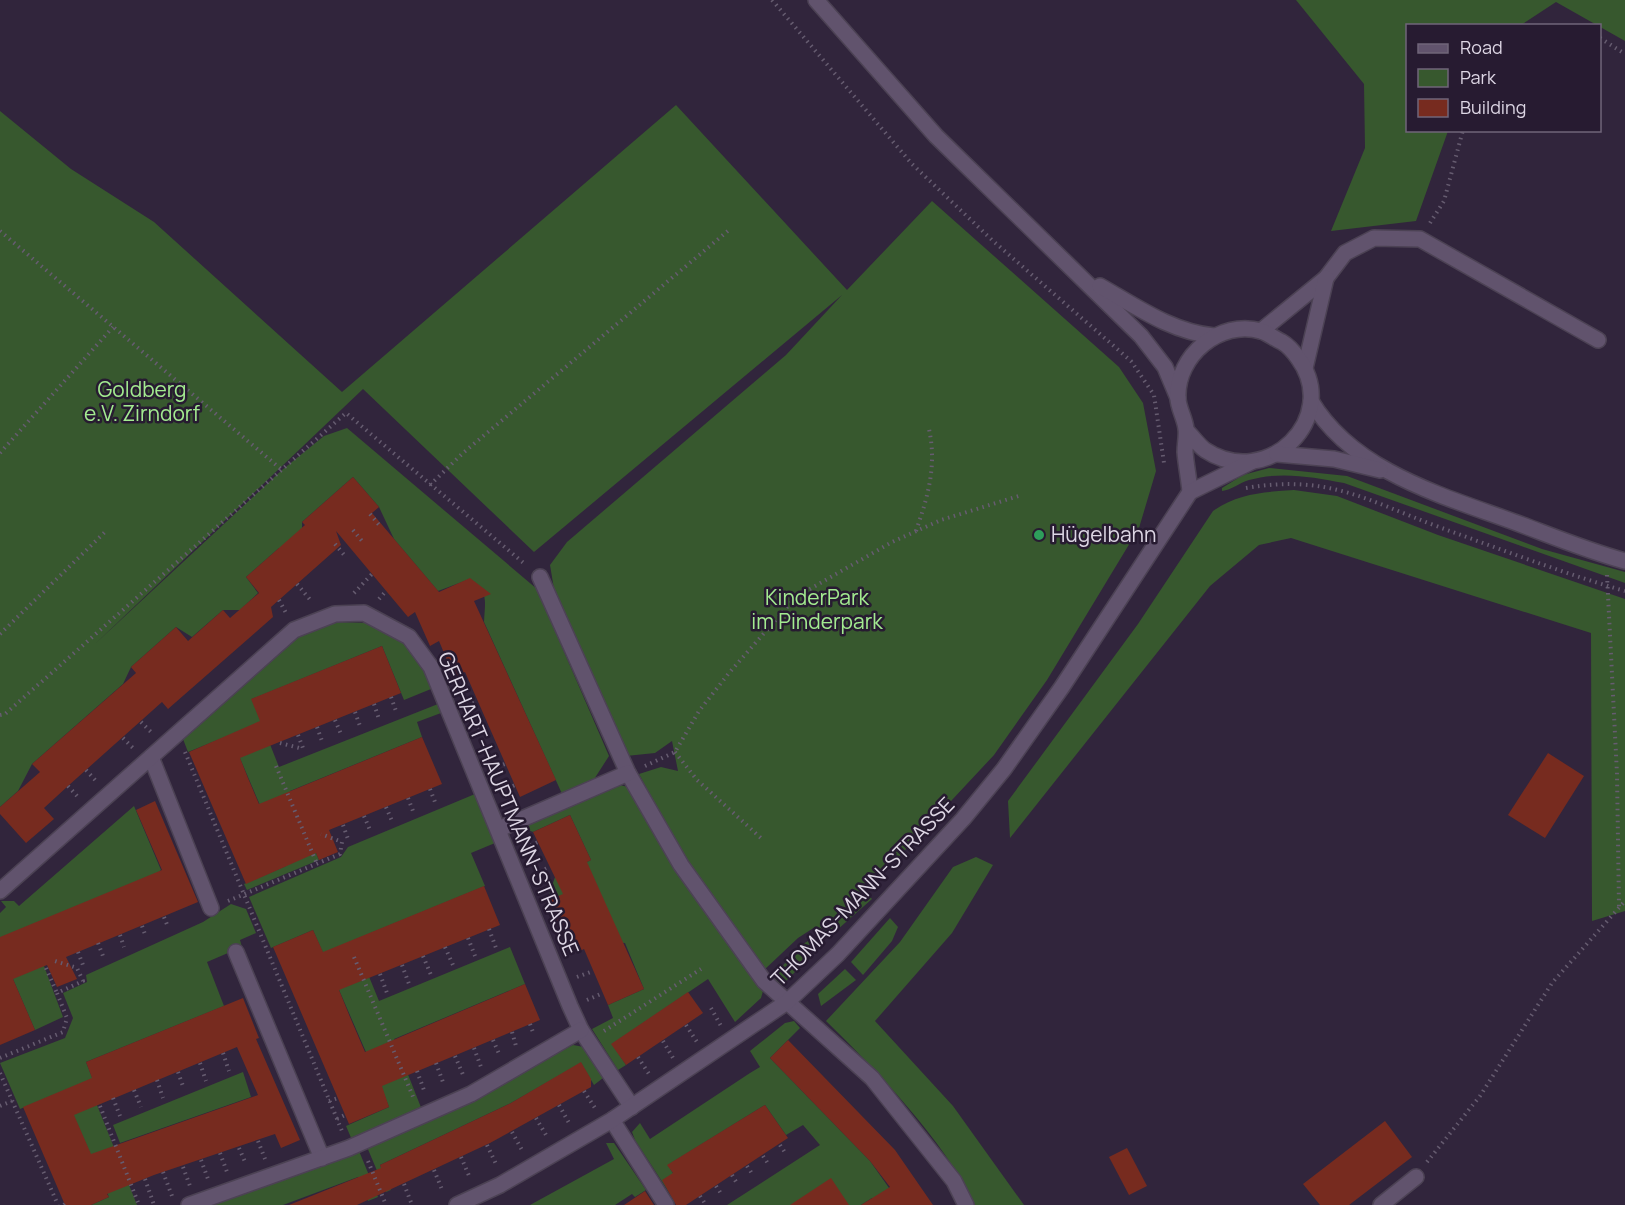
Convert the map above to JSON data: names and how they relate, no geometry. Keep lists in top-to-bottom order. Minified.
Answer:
{"streets":{"street":["GERHART-HAUPTMANN-STRASSE","THOMAS-MANN-STRASSE"]},"crossings":[["GERHART-HAUPTMANN-STRASSE","THOMAS-MANN-STRASSE"]],"parks":["Goldberg e.V. Zirndorf","KinderPark im Pinderpark"],"places":["Hügelbahn"],"legend":["Road","Park","Building"]}
